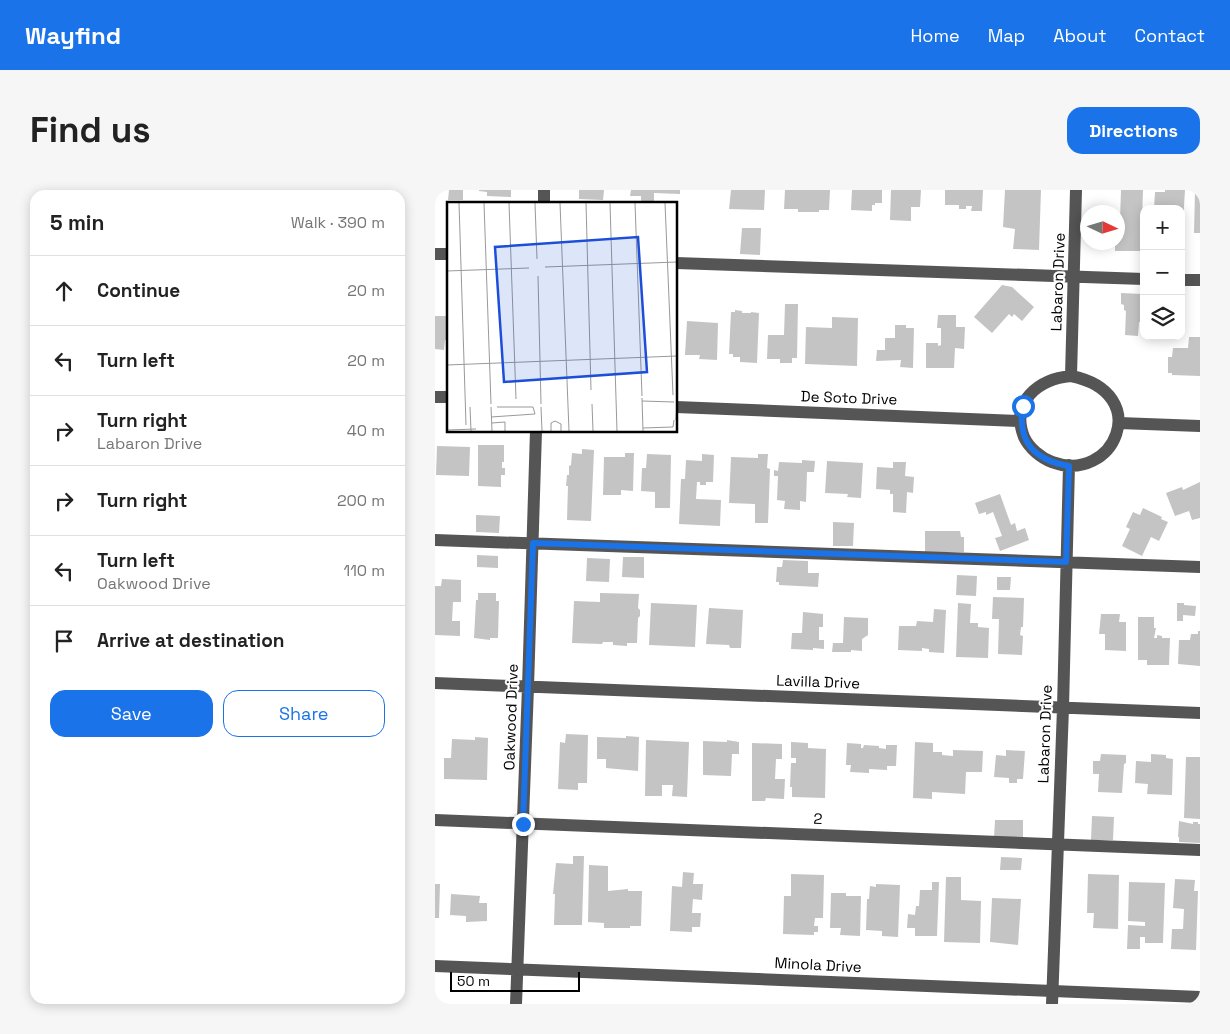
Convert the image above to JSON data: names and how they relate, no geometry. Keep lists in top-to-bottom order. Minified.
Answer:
{"streets":{"street":["Labaron Drive","De Soto Drive","Lavilla Drive","Oakwood Drive","2","Minola Drive"]},"crossings":[["Labaron Drive","De Soto Drive"],["Labaron Drive","Lavilla Drive"],["Labaron Drive","2"],["Labaron Drive","Minola Drive"],["Lavilla Drive","Oakwood Drive"],["Oakwood Drive","2"],["Oakwood Drive","Minola Drive"]],"scale_bar":"50 m","north":"right","page":{"header":"Wayfind","nav":["Home","Map","About","Contact"],"buttons":["Directions",["Save","Share"]],"title":"Find us","heading":["5 min","Walk · 390 m"],"map_buttons":["+","−"],"list":[["Continue","20 m"],["Turn left","20 m"],["Turn right","Labaron Drive","40 m"],["Turn right","200 m"],["Turn left","Oakwood Drive","110 m"],"Arrive at destination"],"scale":"50 m"}}
